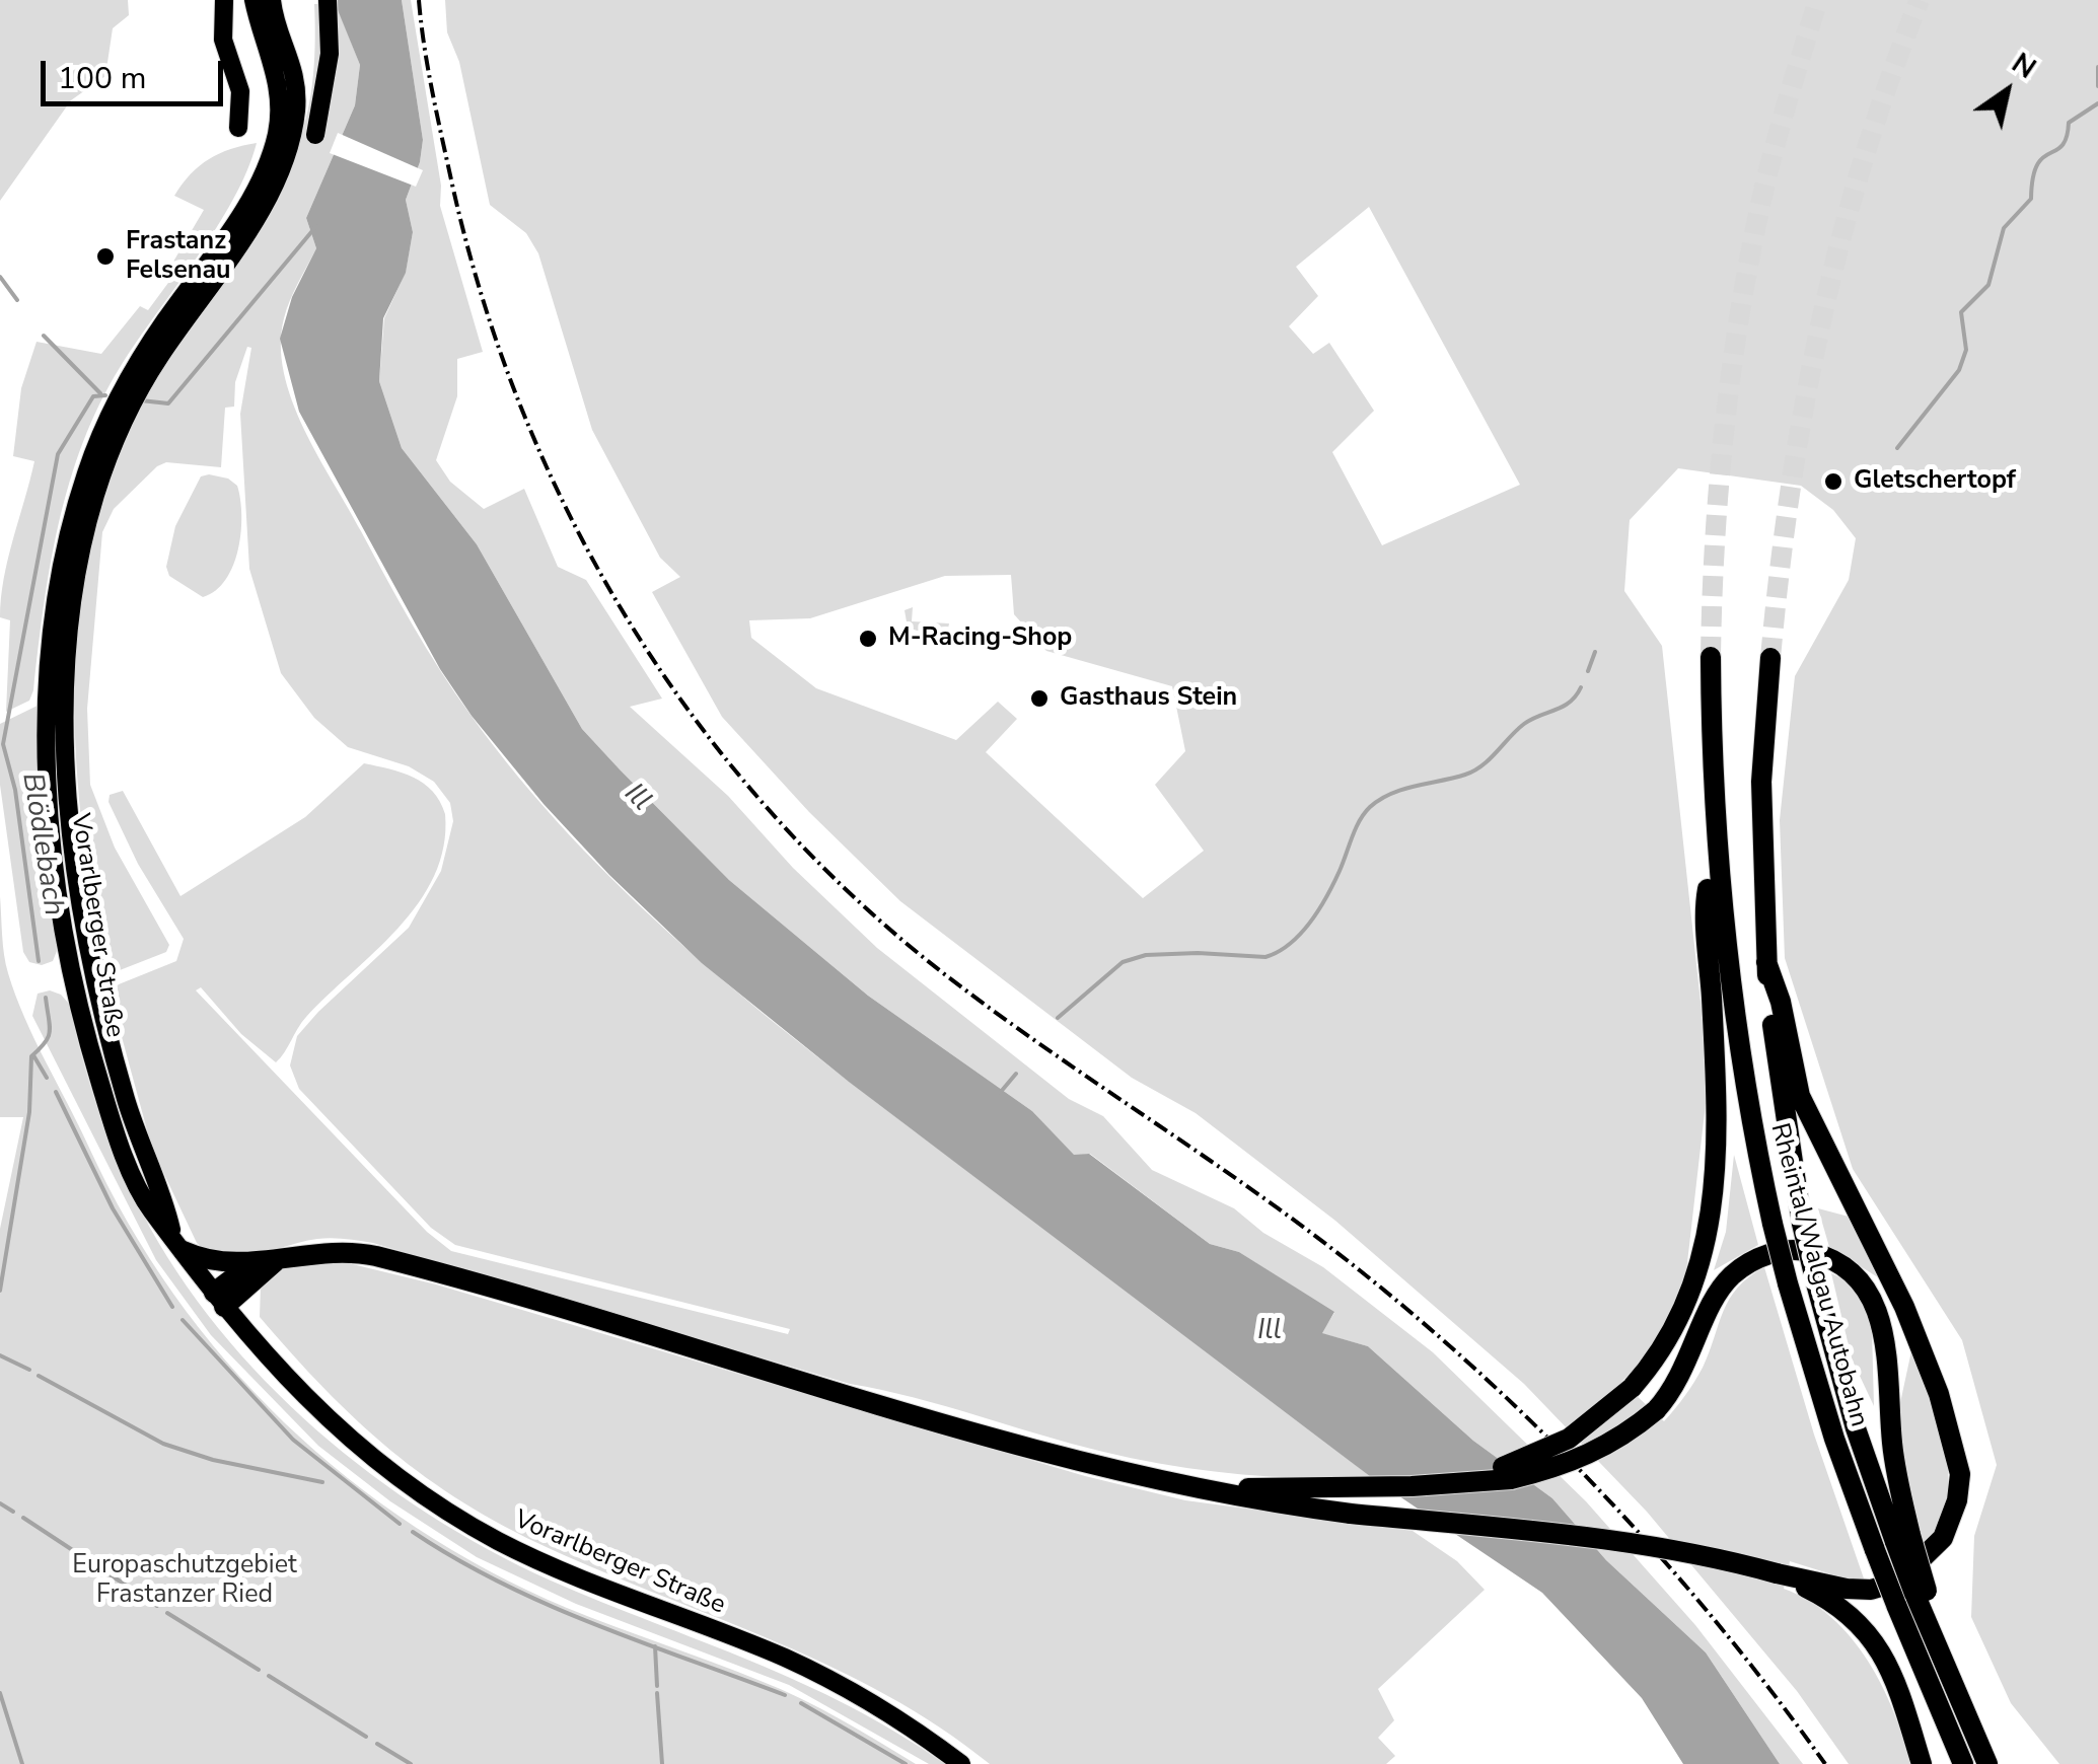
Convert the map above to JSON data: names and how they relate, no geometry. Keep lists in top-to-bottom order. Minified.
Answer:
{"streets":{"highway":["Rheintal/Walgau Autobahn"],"main road":["Vorarlberger Straße"]},"water":["Ill","Blödlebach"],"parks":["Europaschutzgebiet Frastanzer Ried"],"places":["Frastanz Felsenau","Gletschertopf","M-Racing-Shop","Gasthaus Stein"],"scale_bar":"100 m","north":"top right"}
